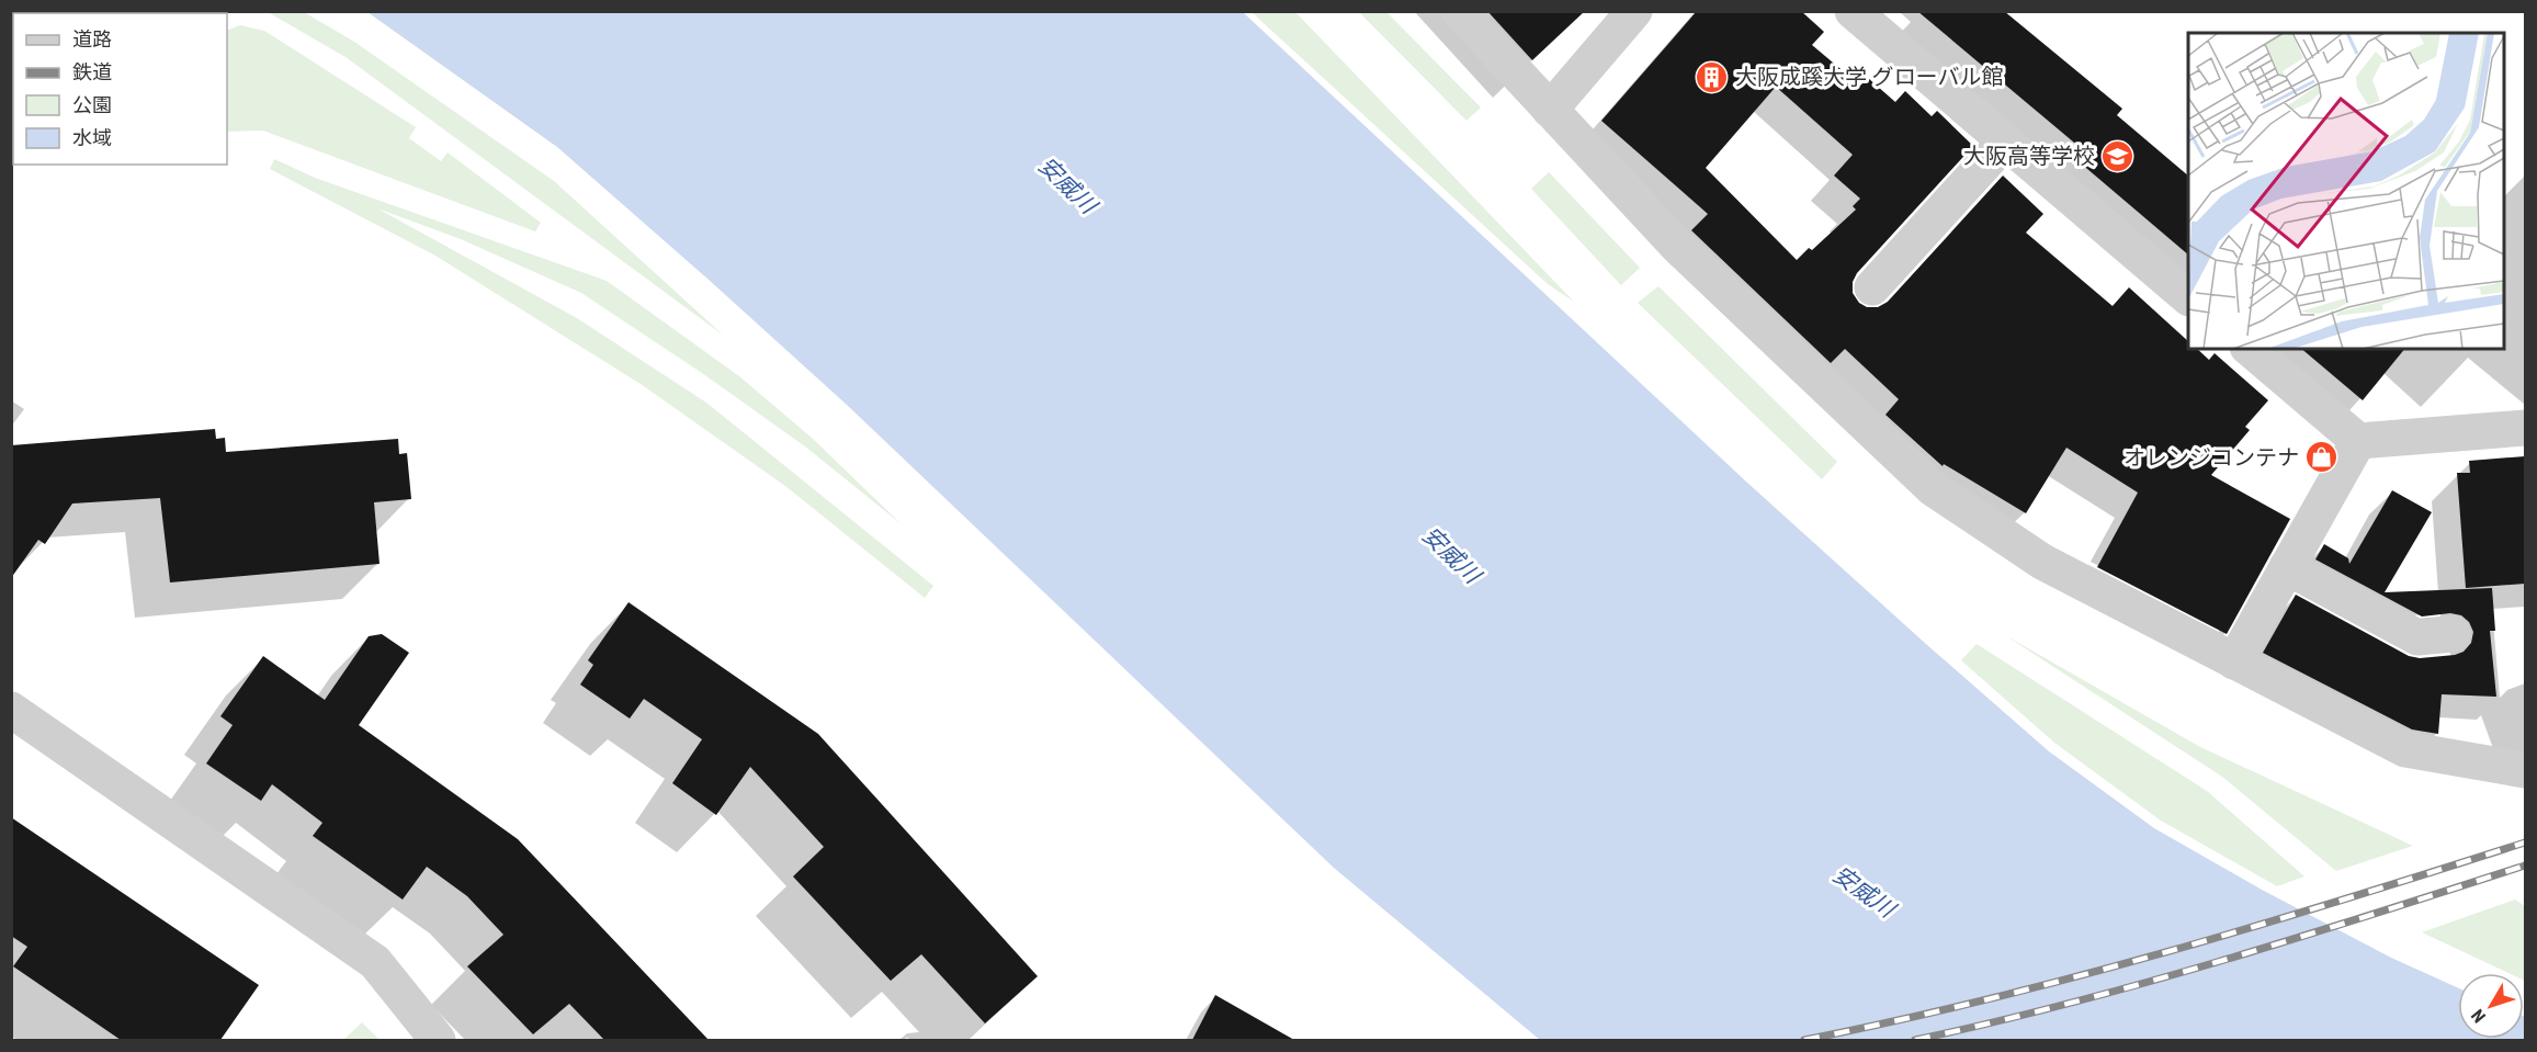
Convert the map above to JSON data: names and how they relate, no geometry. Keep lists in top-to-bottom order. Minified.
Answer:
{"water":["安威川"],"places":{"building":["大阪成蹊大学 グローバル館"],"school or university":["大阪高等学校"],"shop":["オレンジコンテナ"]},"legend":["道路","鉄道","公園","水域"],"north":"bottom left"}
